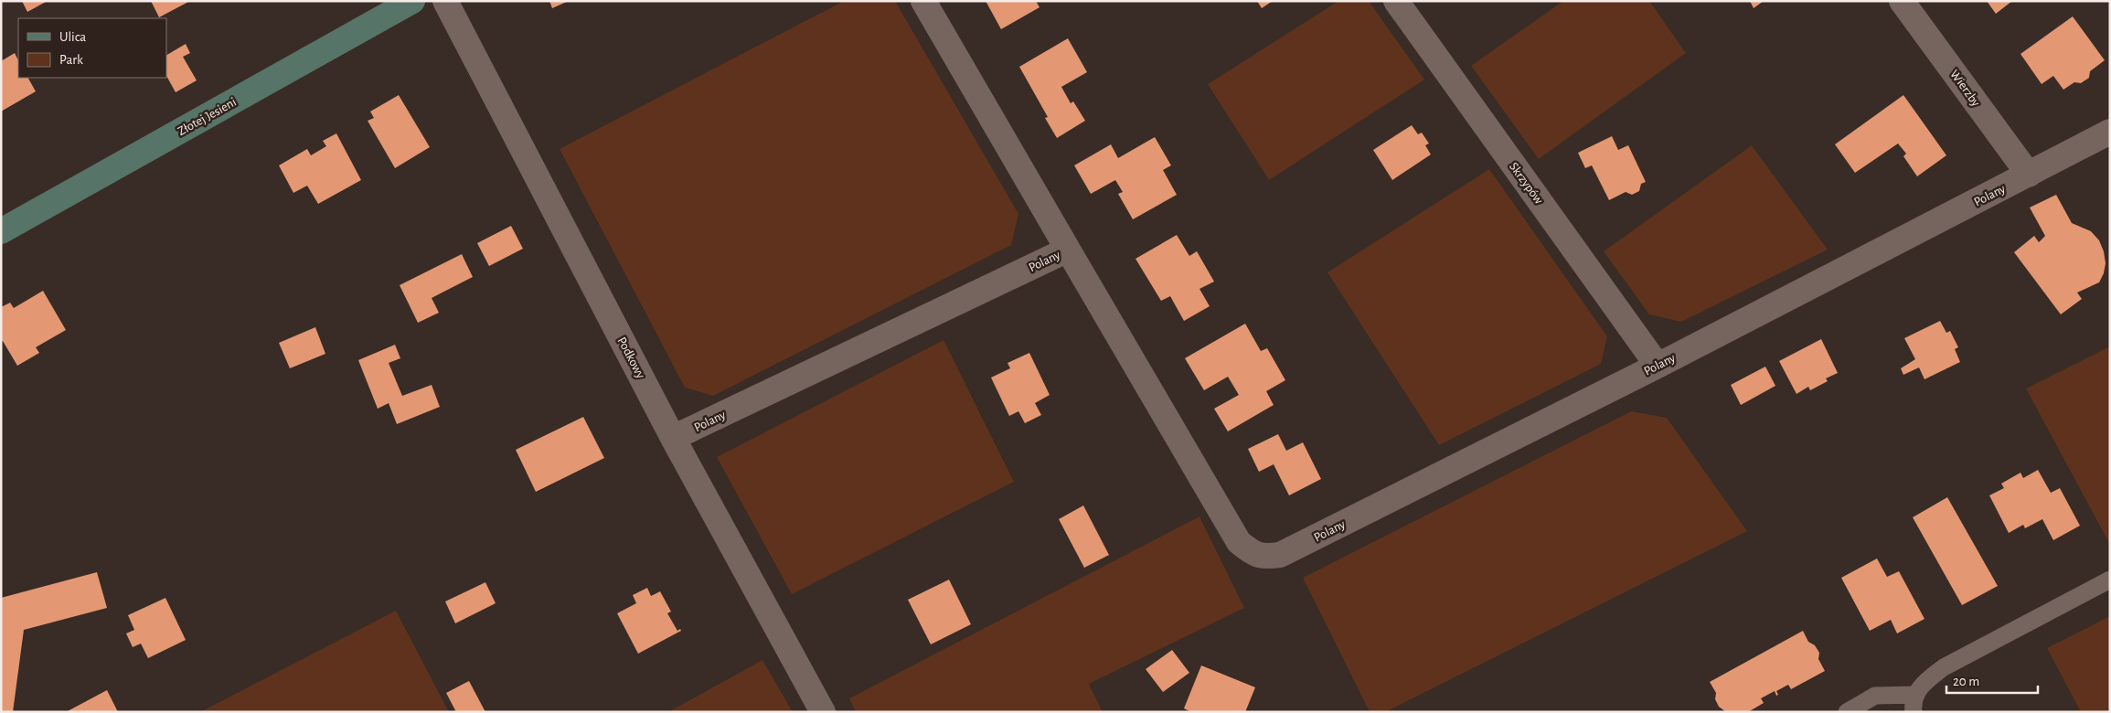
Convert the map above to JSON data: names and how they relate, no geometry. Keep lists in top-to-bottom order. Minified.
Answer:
{"streets":{"street":["Wierzby","Złotej Jesieni","Skrzypów","Polany","Podkowy"]},"crossings":[["Wierzby","Polany"],["Skrzypów","Polany"],["Polany","Podkowy"]],"legend":["Ulica","Park"],"scale_bar":"20 m"}
